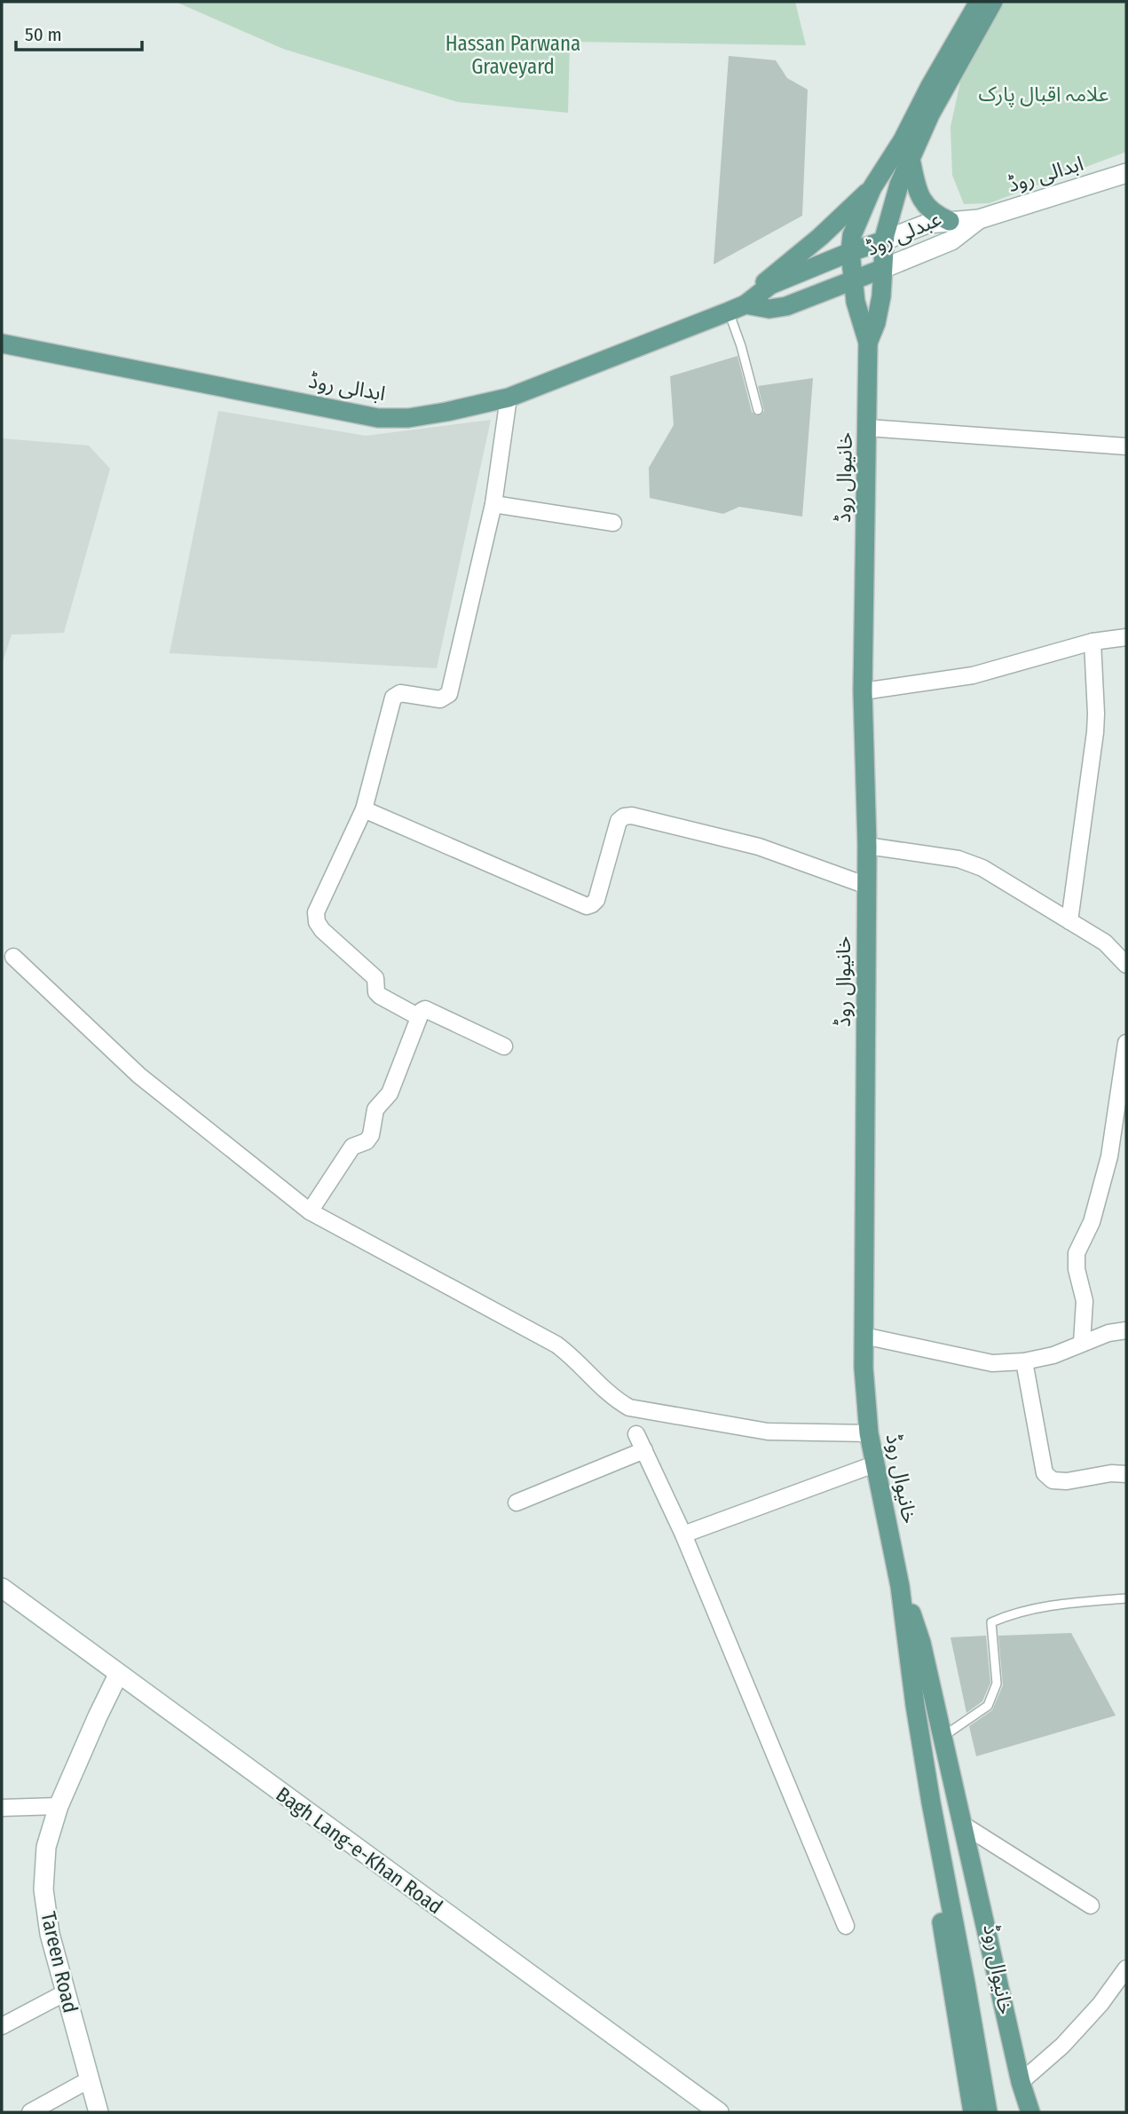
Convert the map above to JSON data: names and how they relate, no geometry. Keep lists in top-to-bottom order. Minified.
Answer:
{"streets":{"main road":["ابدالی روڈ","عبدلی روڈ","خانیوال روڈ"],"street":["Bagh Lang-e-Khan Road","Tareen Road"]},"crossings":[["ابدالی روڈ","عبدلی روڈ"],["عبدلی روڈ","خانیوال روڈ"],["Bagh Lang-e-Khan Road","Tareen Road"]],"parks":["Hassan Parwana Graveyard","علامہ اقبال پارک"],"scale_bar":"50 m"}
